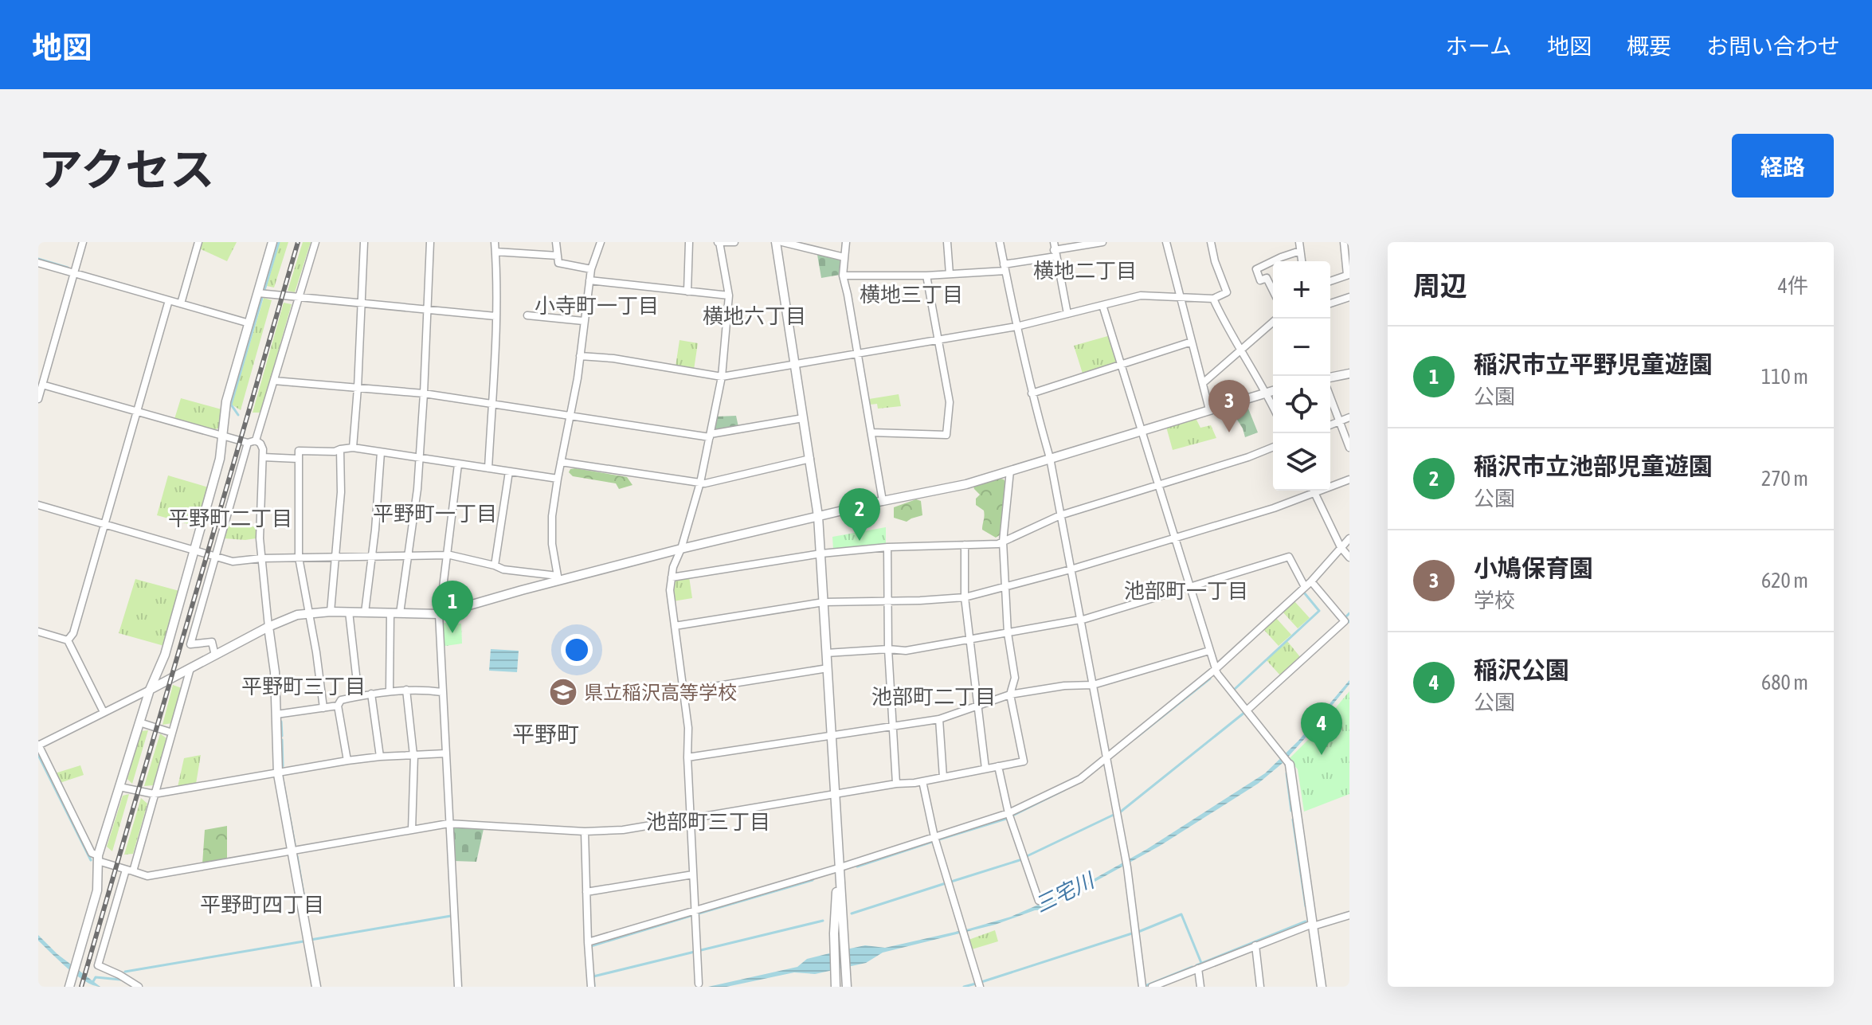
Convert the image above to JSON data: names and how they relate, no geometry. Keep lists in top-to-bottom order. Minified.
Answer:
{"districts":["横地二丁目","横地三丁目","小寺町一丁目","横地六丁目","平野町一丁目","平野町二丁目","池部町一丁目","平野町三丁目","池部町二丁目","平野町","池部町三丁目","平野町四丁目"],"water":["三宅川"],"places":{"school or university":["県立稲沢高等学校"]},"page":{"header":"地図","nav":["ホーム","地図","概要","お問い合わせ"],"title":"アクセス","buttons":"経路","heading":["周辺","4件"],"map_buttons":["+","−"],"list":[{"mark":"1","name":"稲沢市立平野児童遊園","note":"公園","value":"110 m"},{"mark":"2","name":"稲沢市立池部児童遊園","note":"公園","value":"270 m"},{"mark":"3","name":"小鳩保育園","note":"学校","value":"620 m"},{"mark":"4","name":"稲沢公園","note":"公園","value":"680 m"}],"pins":["3","2","1","4"]}}
